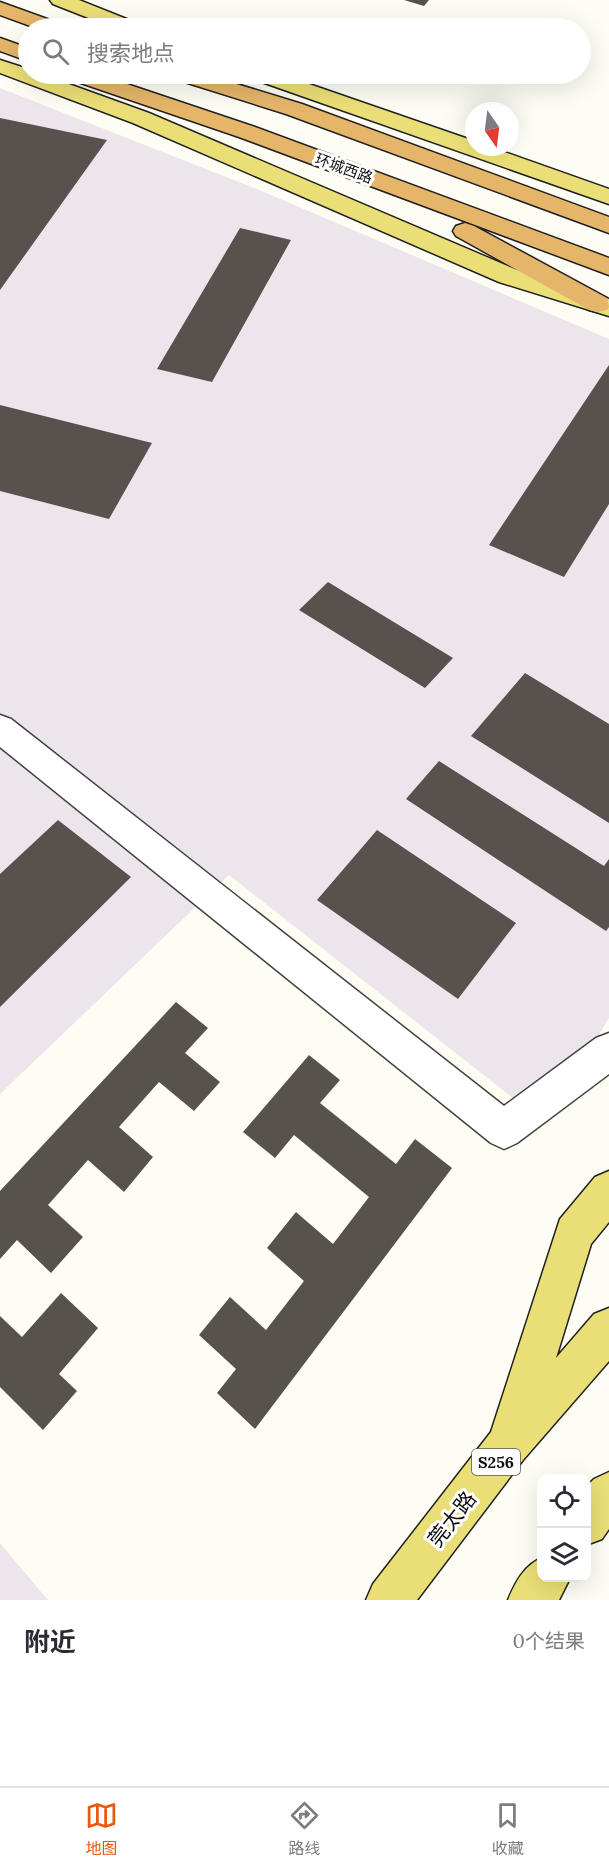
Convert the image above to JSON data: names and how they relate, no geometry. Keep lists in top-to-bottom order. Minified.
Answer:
{"streets":{"highway":["环城西路"],"main road":["S256","莞太路"]},"north":"bottom","page":{"search":"搜索地点","heading":["附近","0个结果"],"nav":["地图","路线","收藏"]}}
